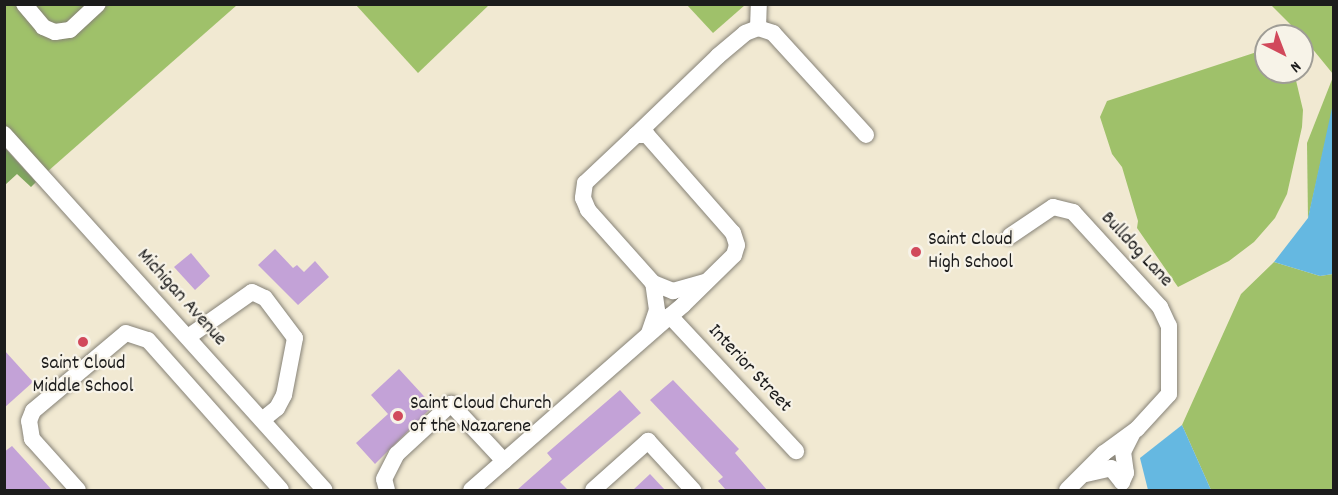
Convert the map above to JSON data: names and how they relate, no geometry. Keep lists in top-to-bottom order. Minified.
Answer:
{"streets":{"street":["Bulldog Lane","Michigan Avenue","Interior Street"]},"places":["Saint Cloud High School","Saint Cloud Middle School","Saint Cloud Church of the Nazarene"],"north":"bottom right"}
